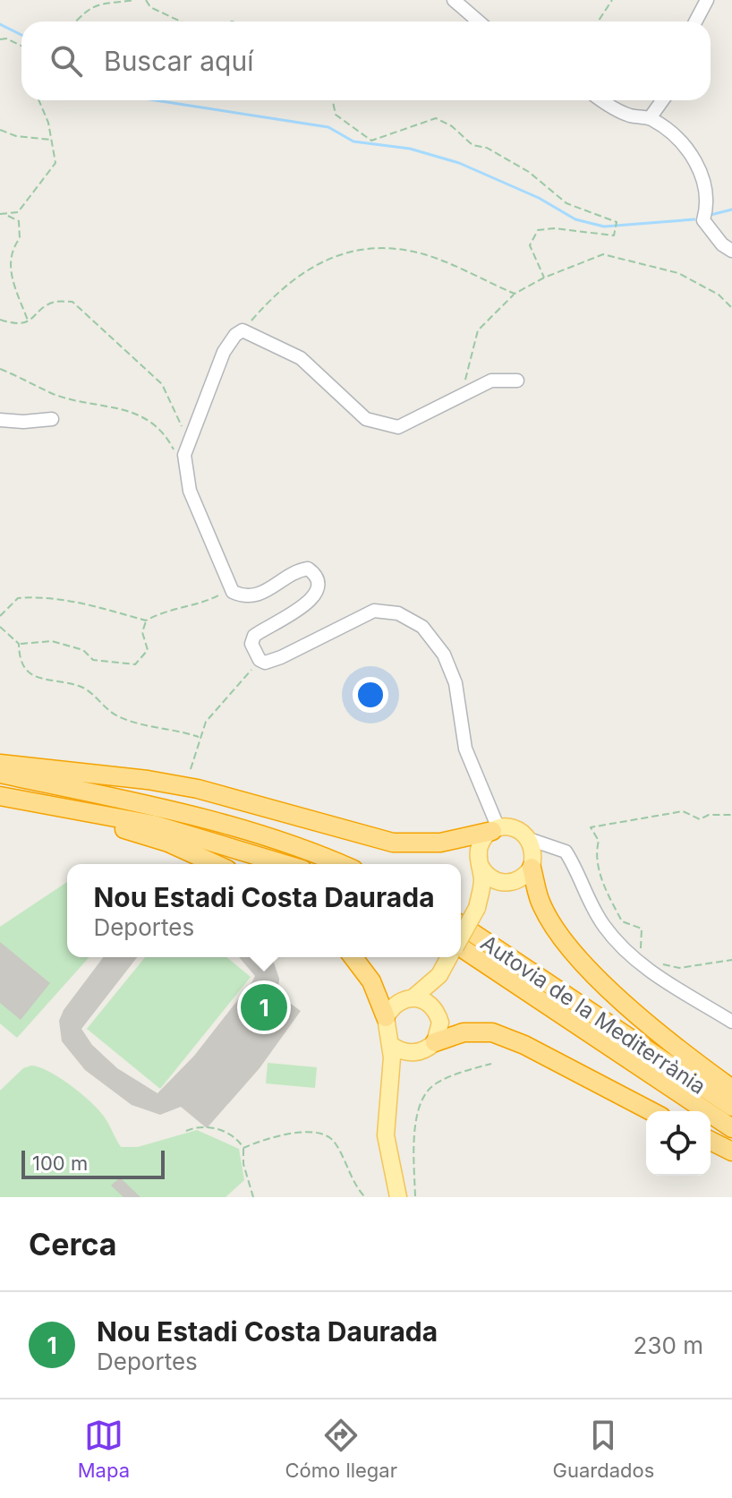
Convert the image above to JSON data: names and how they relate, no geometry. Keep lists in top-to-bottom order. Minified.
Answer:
{"streets":{"highway":["Autovia de la Mediterrània"]},"scale_bar":"100 m","page":{"search":"Buscar aquí","popup":["Nou Estadi Costa Daurada","Deportes"],"pins":"1","scale":"100 m","heading":"Cerca","list":[{"mark":"1","name":"Nou Estadi Costa Daurada","note":"Deportes","value":"230 m"}],"nav":["Mapa","Cómo llegar","Guardados"]}}
